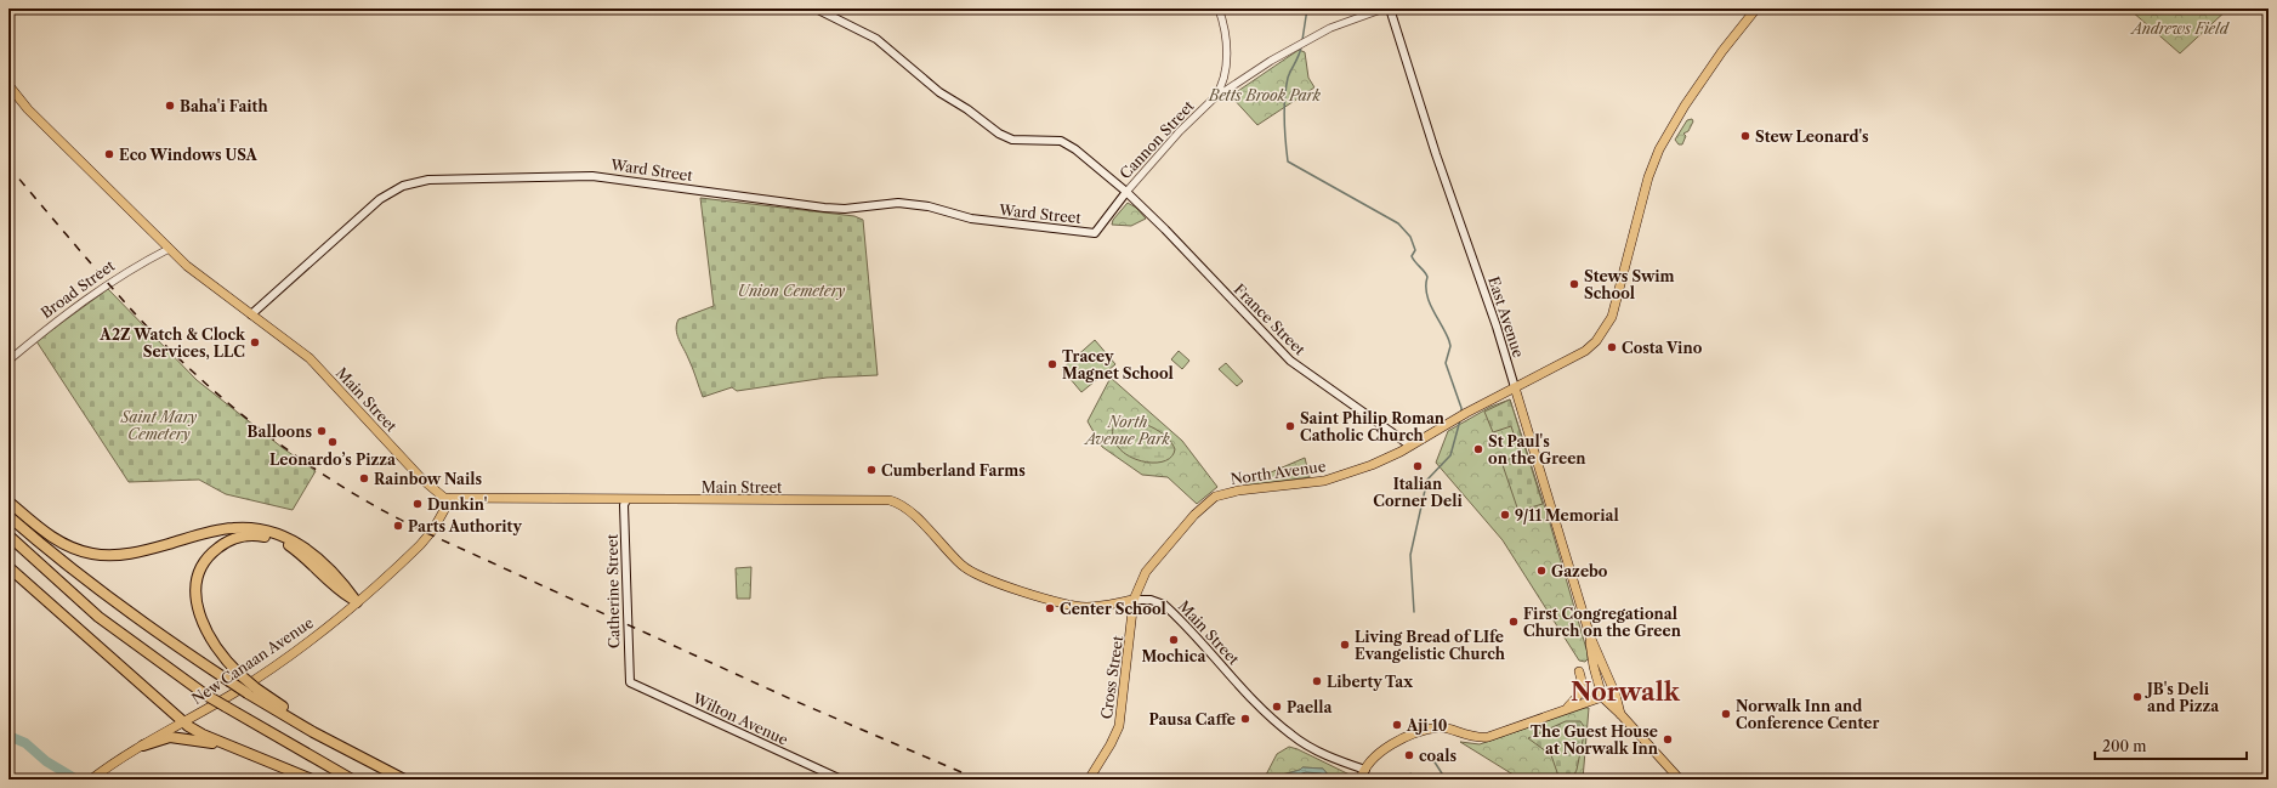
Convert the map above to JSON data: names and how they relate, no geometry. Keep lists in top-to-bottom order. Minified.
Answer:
{"streets":{"main road":["Ward Street","East Avenue","France Street","Main Street","North Avenue","Catherine Street","New Canaan Avenue","Cross Street","Wilton Avenue"],"street":["Cannon Street","Broad Street"]},"crossings":[["Cannon Street","Ward Street"],["Cannon Street","France Street"],["Ward Street","France Street"],["Ward Street","Main Street"],["Broad Street","Main Street"],["East Avenue","North Avenue"],["France Street","North Avenue"],["Main Street","North Avenue"],["Main Street","Catherine Street"],["Main Street","New Canaan Avenue"],["Main Street","Cross Street"],["North Avenue","Cross Street"],["Catherine Street","Wilton Avenue"]],"districts":["Norwalk"],"parks":["Andrews Field","Betts Brook Park","Union Cemetery","Saint Mary Cemetery","North Avenue Park"],"places":["Baha'i Faith","Stew Leonard's","Eco Windows USA","Stews Swim School","A2Z Watch & Clock Services, LLC","Costa Vino","Tracey Magnet School","Saint Philip Roman Catholic Church","Balloons","Leonardo’s Pizza","St Paul's on the Green","Italian Corner Deli","Cumberland Farms","Rainbow Nails","Dunkin'","9/11 Memorial","Parts Authority","Gazebo","Center School","First Congregational Church on the Green","Mochica","Living Bread of LIfe Evangelistic Church","Liberty Tax","JB's Deli and Pizza","Paella","Norwalk Inn and Conference Center","Pausa Caffe","Aji 10","The Guest House at Norwalk Inn","coals"],"scale_bar":"200 m"}
